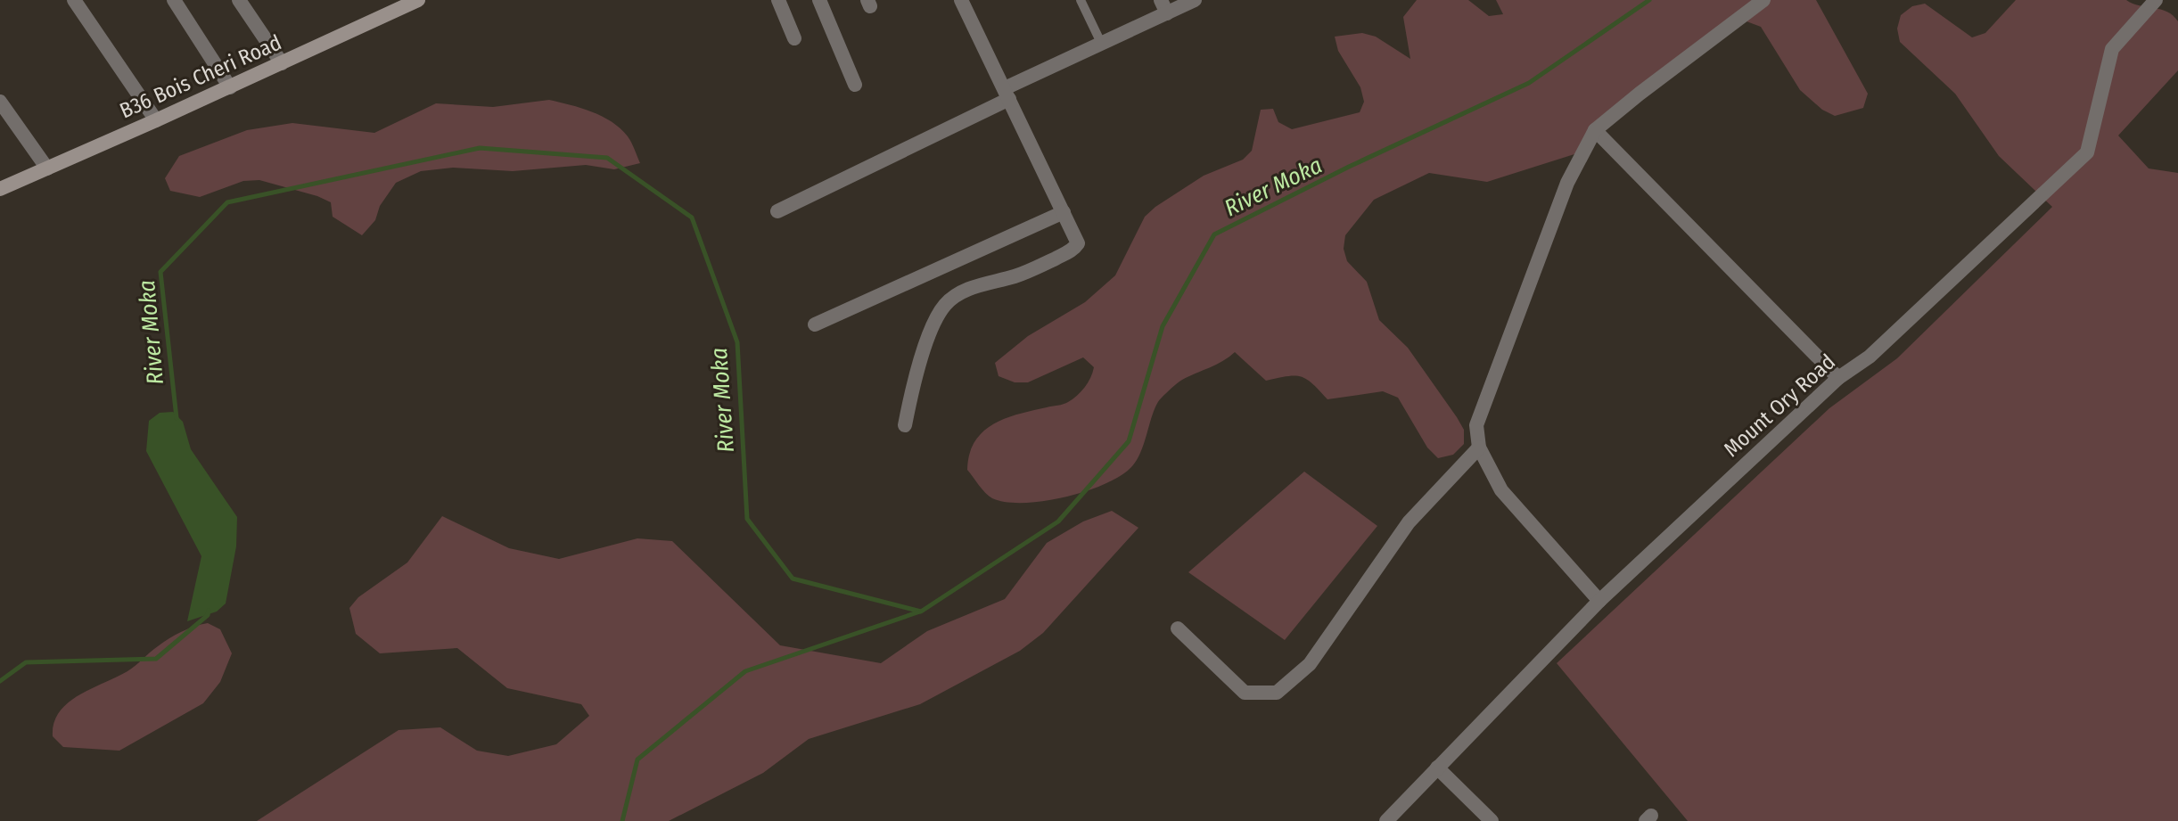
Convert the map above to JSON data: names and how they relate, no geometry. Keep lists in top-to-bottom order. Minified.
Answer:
{"streets":{"main road":["B36 Bois Cheri Road"],"street":["Mount Ory Road"]},"water":["River Moka"]}
